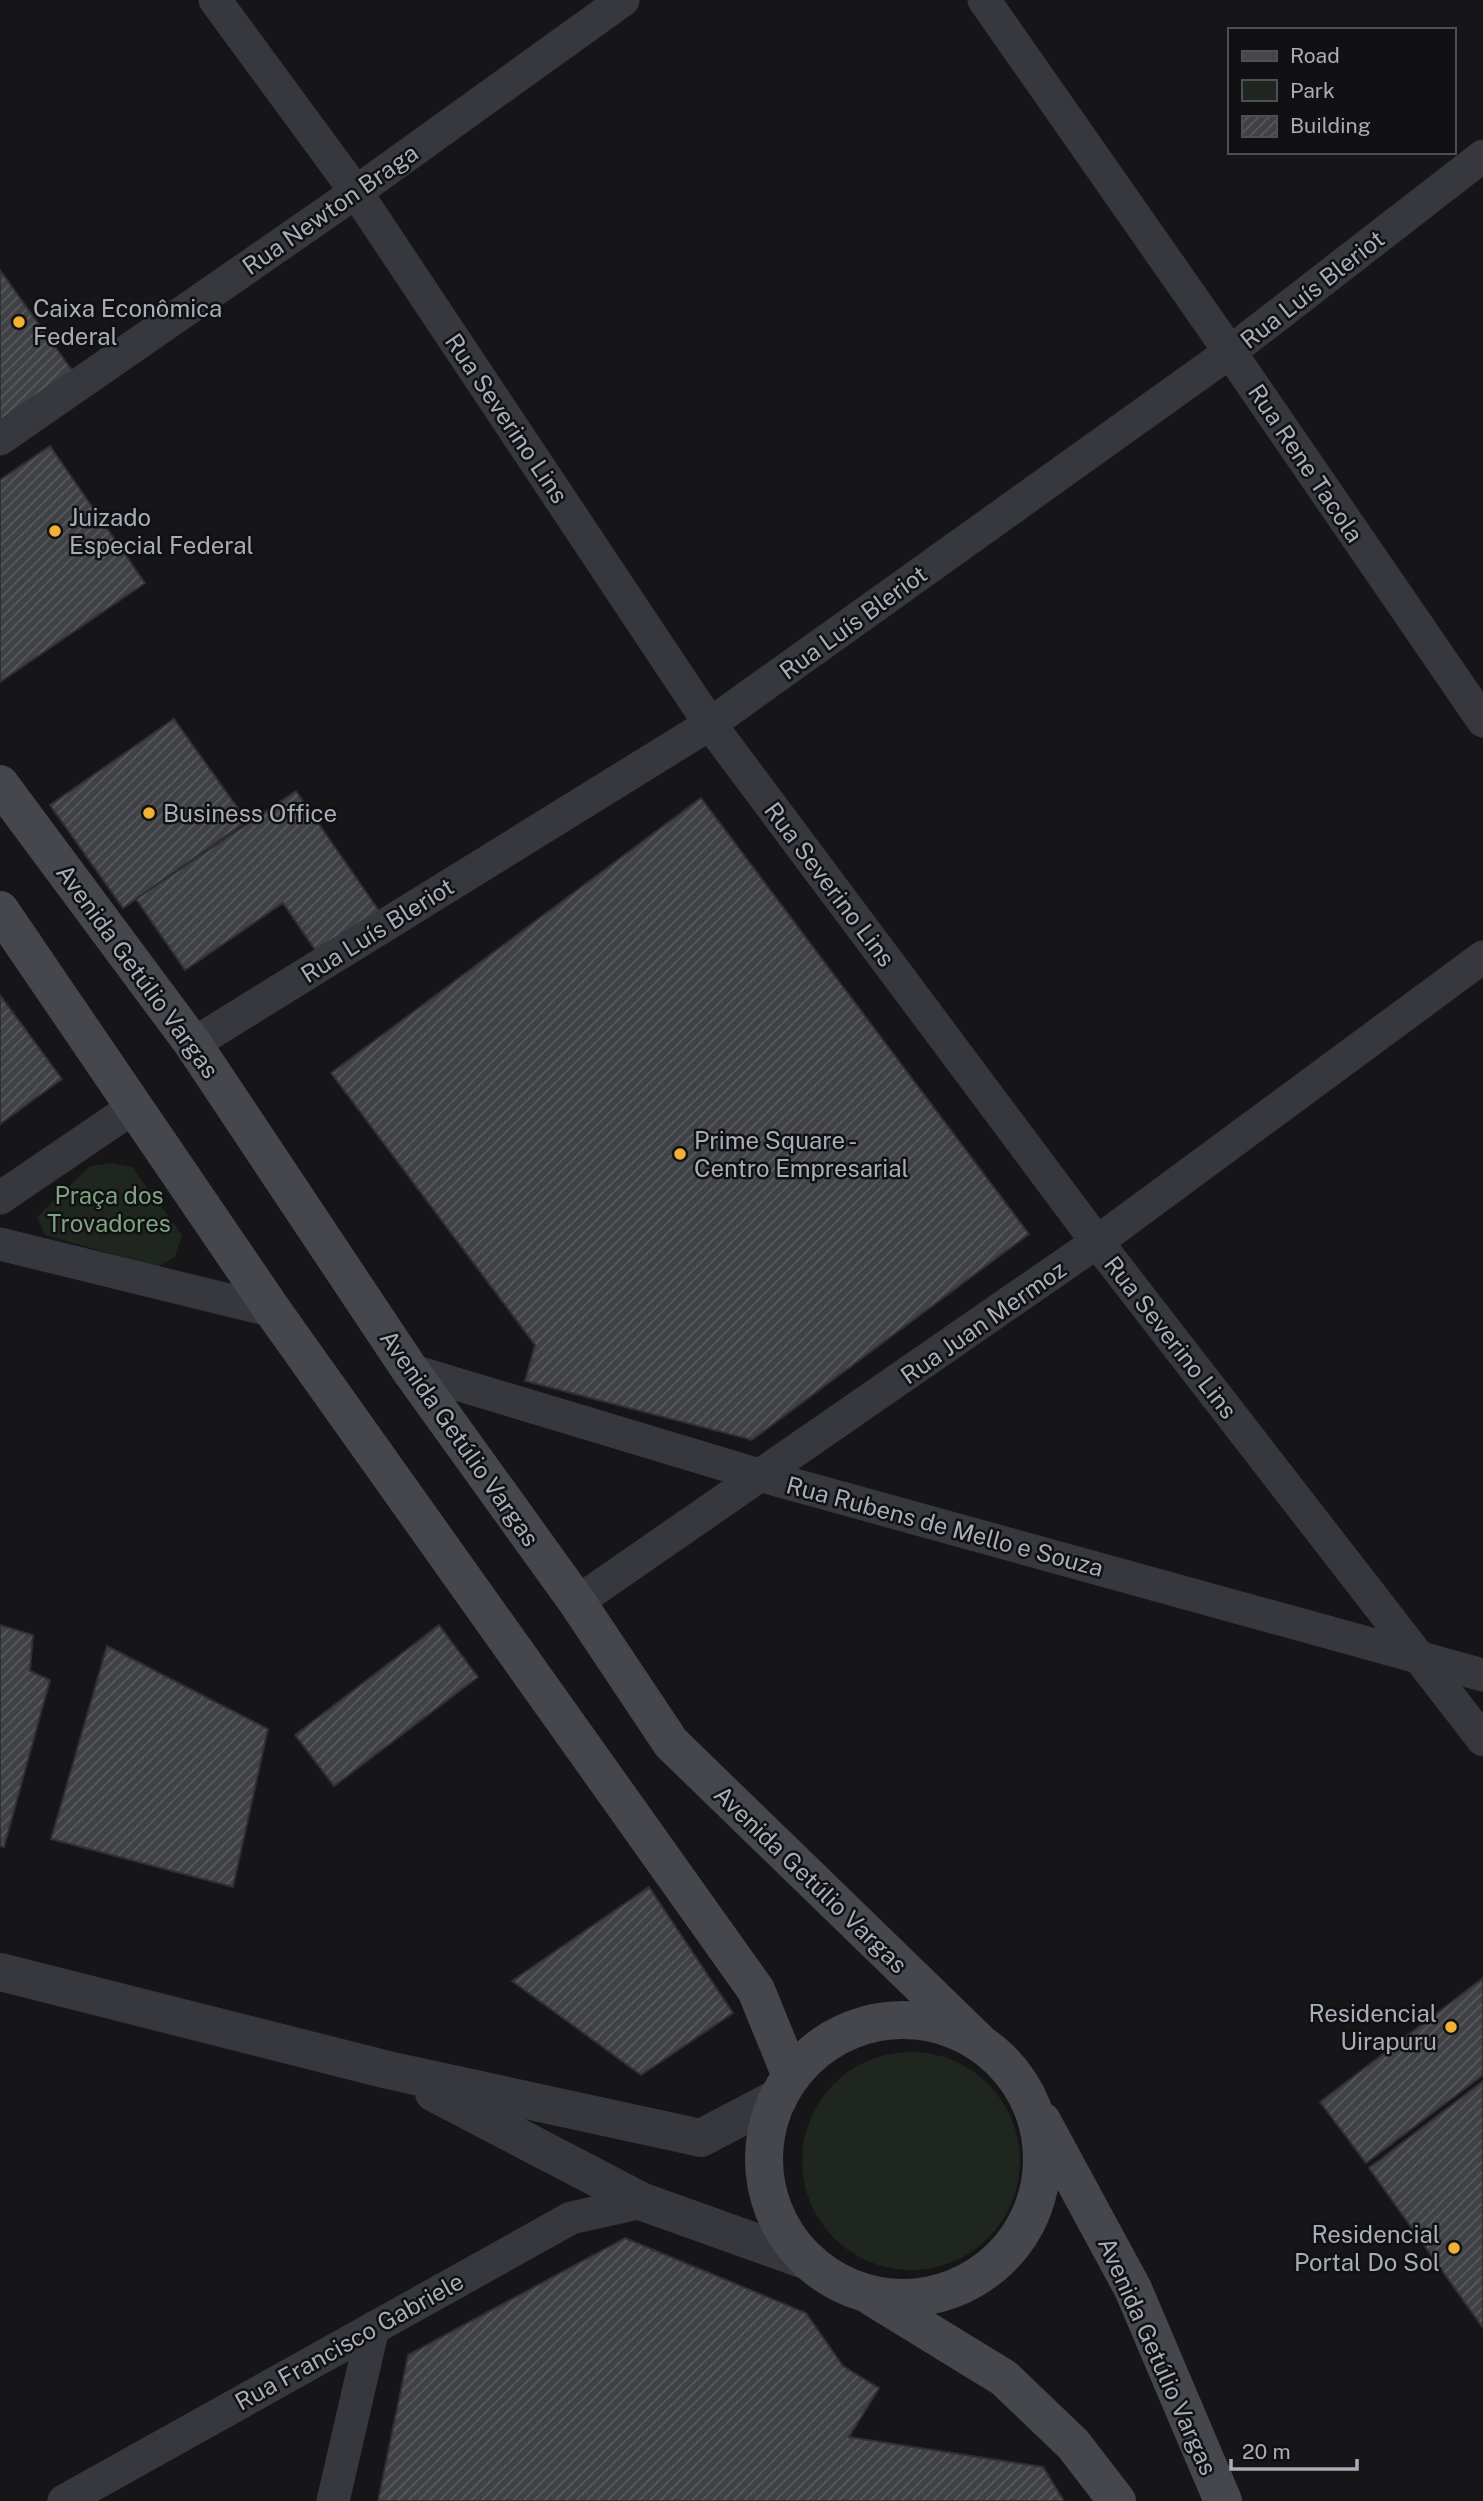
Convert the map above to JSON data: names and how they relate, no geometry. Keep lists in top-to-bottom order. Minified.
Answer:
{"streets":{"main road":["Avenida Getúlio Vargas"],"street":["Rua Newton Braga","Rua Luís Bleriot","Rua Severino Lins","Rua Rene Tacola","Rua Juan Mermoz","Rua Rubens de Mello e Souza","Rua Francisco Gabriele"]},"crossings":[["Rua Newton Braga","Rua Severino Lins"],["Rua Luís Bleriot","Rua Severino Lins"],["Rua Luís Bleriot","Rua Rene Tacola"],["Rua Luís Bleriot","Avenida Getúlio Vargas"],["Rua Severino Lins","Rua Juan Mermoz"],["Rua Severino Lins","Rua Rubens de Mello e Souza"],["Avenida Getúlio Vargas","Rua Juan Mermoz"],["Avenida Getúlio Vargas","Rua Rubens de Mello e Souza"],["Rua Juan Mermoz","Rua Rubens de Mello e Souza"]],"parks":["Praça dos Trovadores"],"places":["Caixa Econômica Federal","Juizado Especial Federal","Business Office","Prime Square - Centro Empresarial","Residencial Uirapuru","Residencial Portal Do Sol"],"legend":["Road","Park","Building"],"scale_bar":"20 m"}
